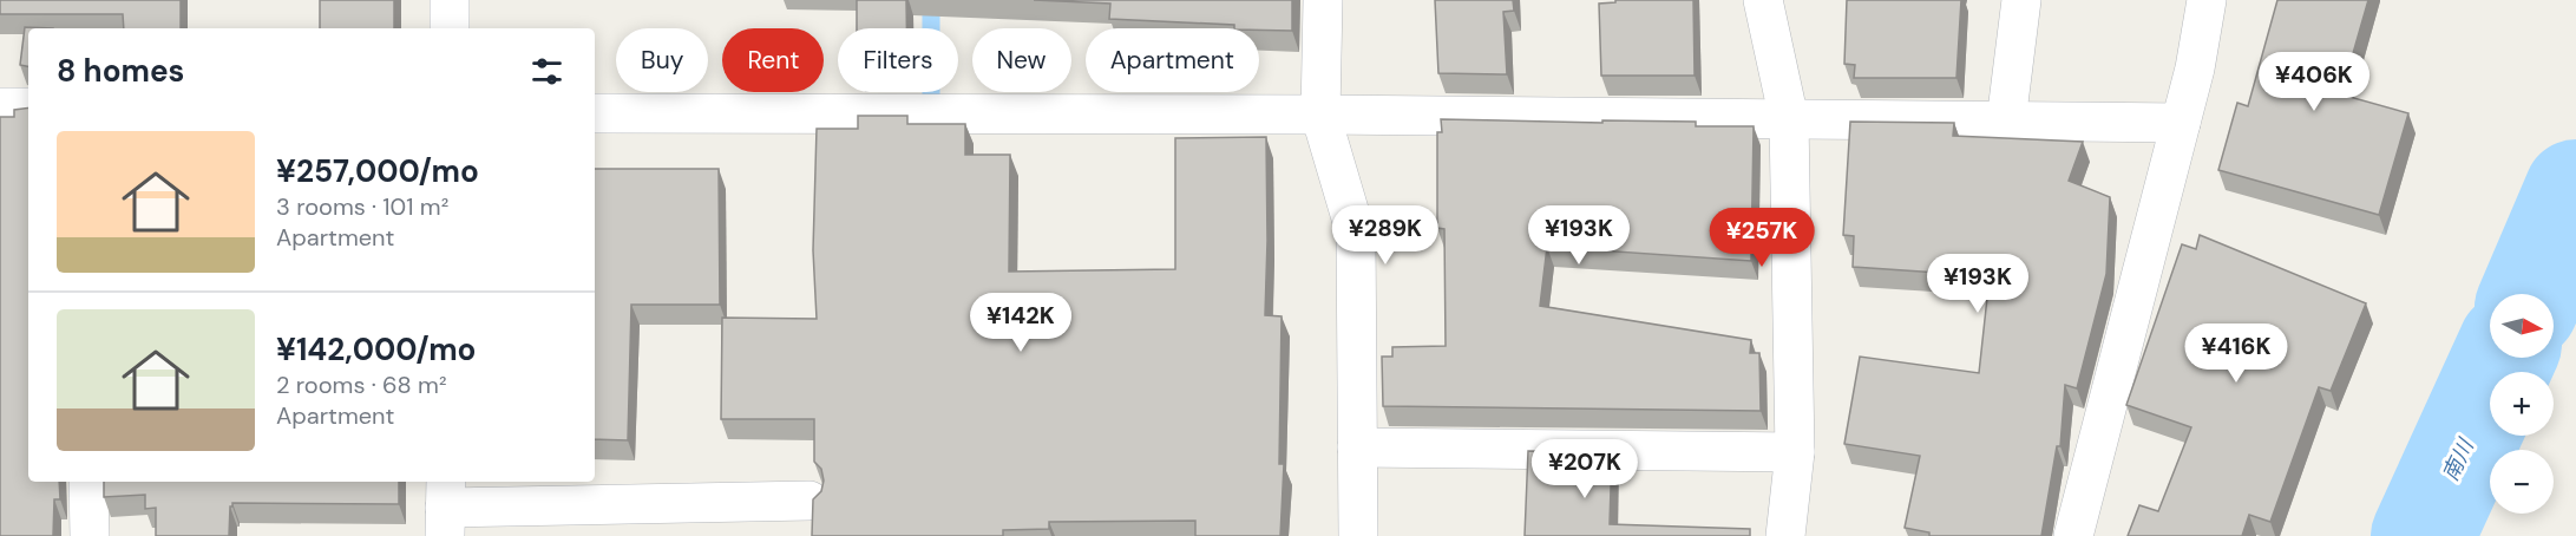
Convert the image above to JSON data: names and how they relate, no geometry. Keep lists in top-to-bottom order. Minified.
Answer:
{"water":["南川"],"north":"right","page":{"chip":["Buy","Rent","Filters","New","Apartment"],"heading":"8 homes","price":["¥406K","¥289K","¥193K","¥257K","¥193K","¥142K","¥416K","¥207K"],"list":[{"name":"¥257,000/mo","note":"3 rooms · 101 m² · Apartment"},{"name":"¥142,000/mo","note":"2 rooms · 68 m² · Apartment"}],"map_buttons":["+","−"]}}
